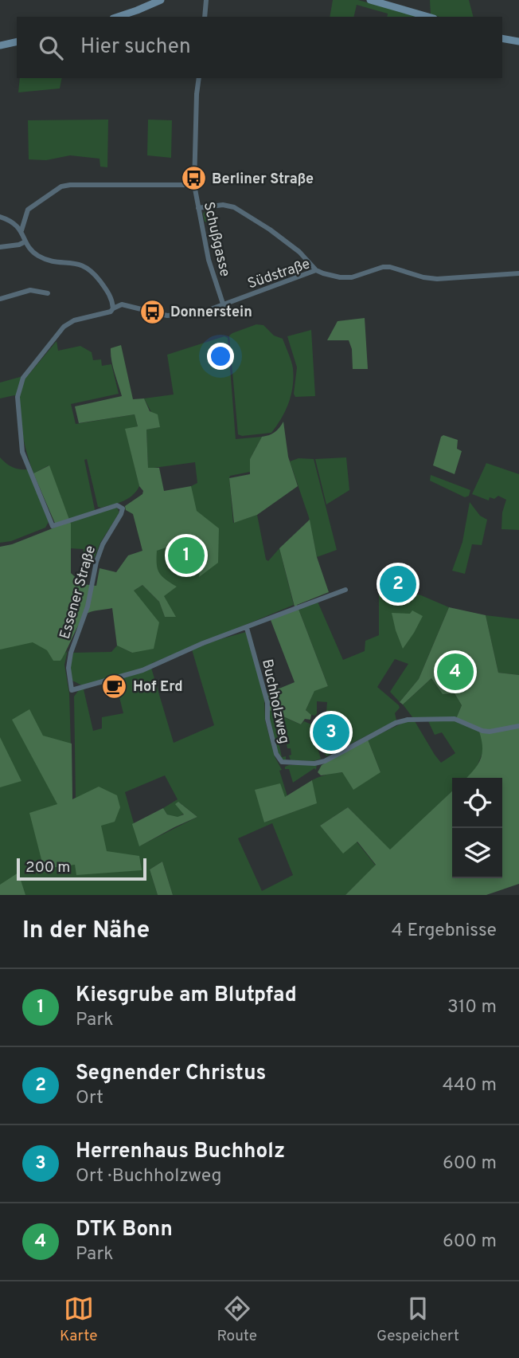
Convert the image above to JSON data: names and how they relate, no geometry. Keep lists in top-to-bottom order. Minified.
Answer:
{"streets":{"street":["Schußgasse","Südstraße","Essener Straße","Buchholzweg"]},"crossings":[["Schußgasse","Südstraße"],["Essener Straße","Buchholzweg"]],"places":{"bus stop":["Berliner Straße","Donnerstein"],"cafe":["Hof Erd"]},"scale_bar":"200 m","page":{"search":"Hier suchen","pins":["1","2","4","3"],"scale":"200 m","heading":["In der Nähe","4 Ergebnisse"],"list":[{"mark":"1","name":"Kiesgrube am Blutpfad","note":"Park","value":"310 m"},{"mark":"2","name":"Segnender Christus","note":"Ort","value":"440 m"},{"mark":"3","name":"Herrenhaus Buchholz","note":"Ort · Buchholzweg","value":"600 m"},{"mark":"4","name":"DTK Bonn","note":"Park","value":"600 m"}],"nav":["Karte","Route","Gespeichert"]}}
